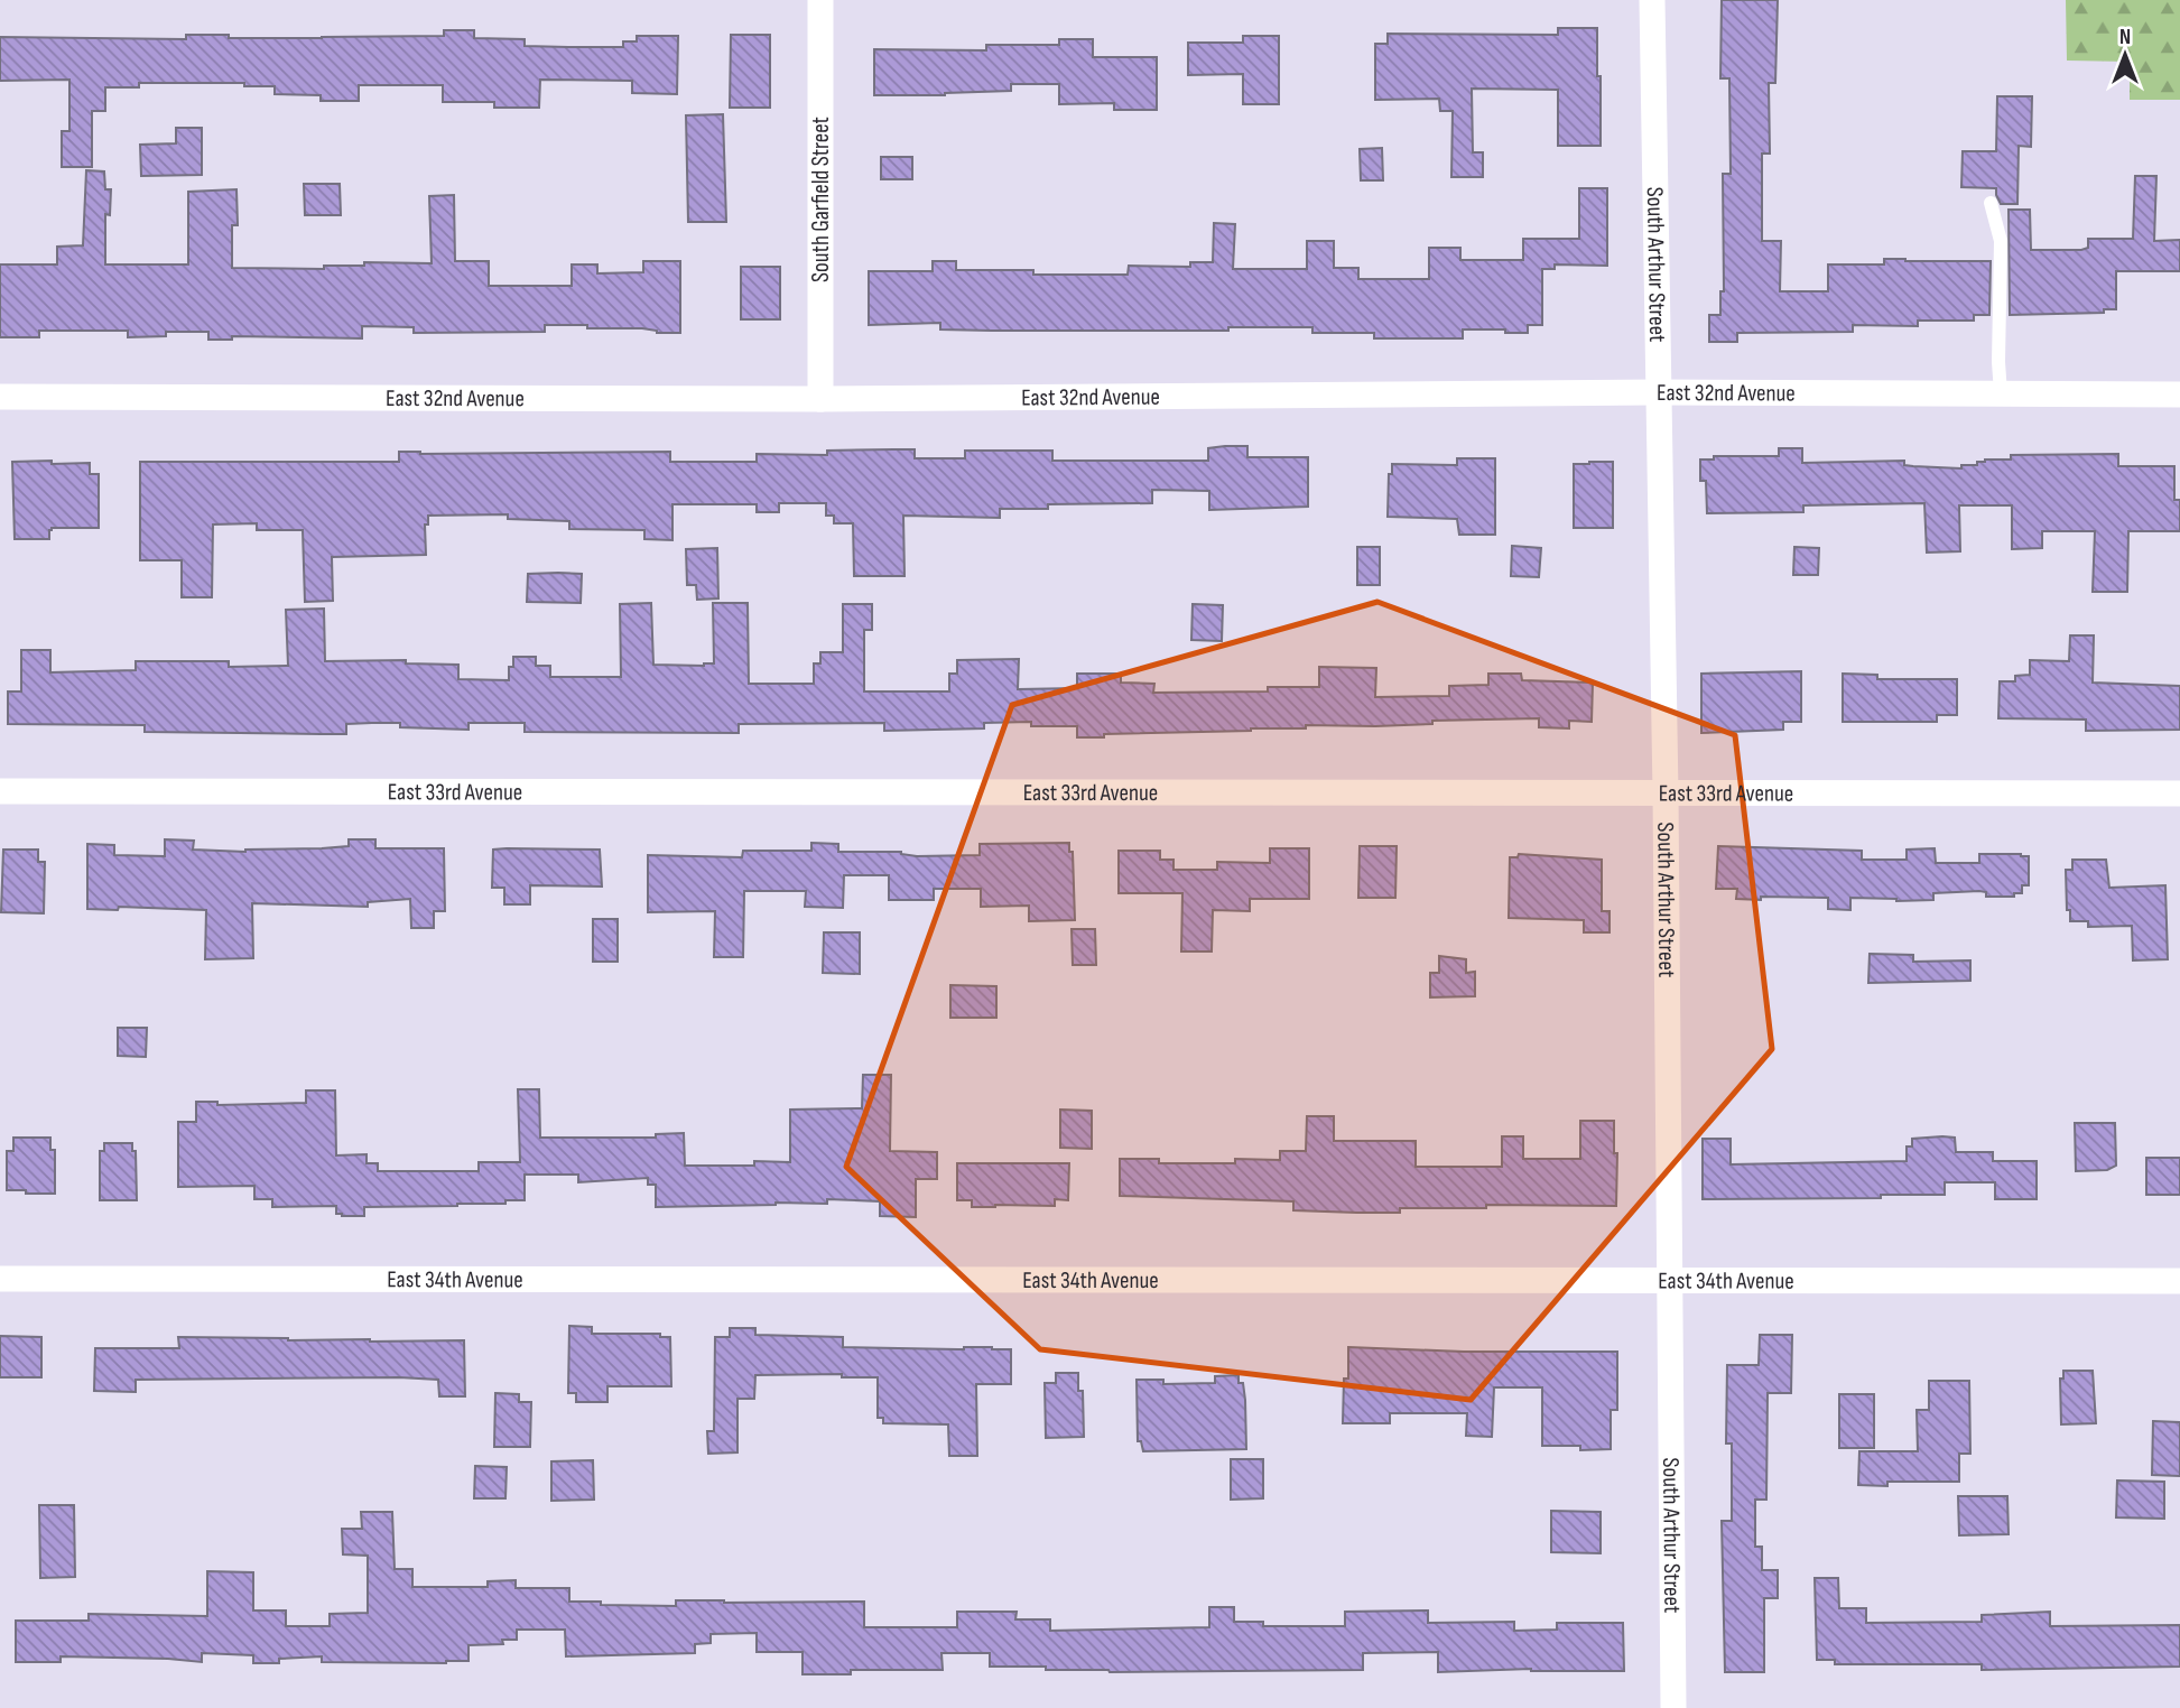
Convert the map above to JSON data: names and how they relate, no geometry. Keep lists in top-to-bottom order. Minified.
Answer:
{"streets":{"street":["South Garfield Street","South Arthur Street","East 32nd Avenue","East 33rd Avenue","East 34th Avenue"]},"crossings":[["South Garfield Street","East 32nd Avenue"],["South Arthur Street","East 32nd Avenue"],["South Arthur Street","East 33rd Avenue"],["South Arthur Street","East 34th Avenue"]],"north":"top"}
